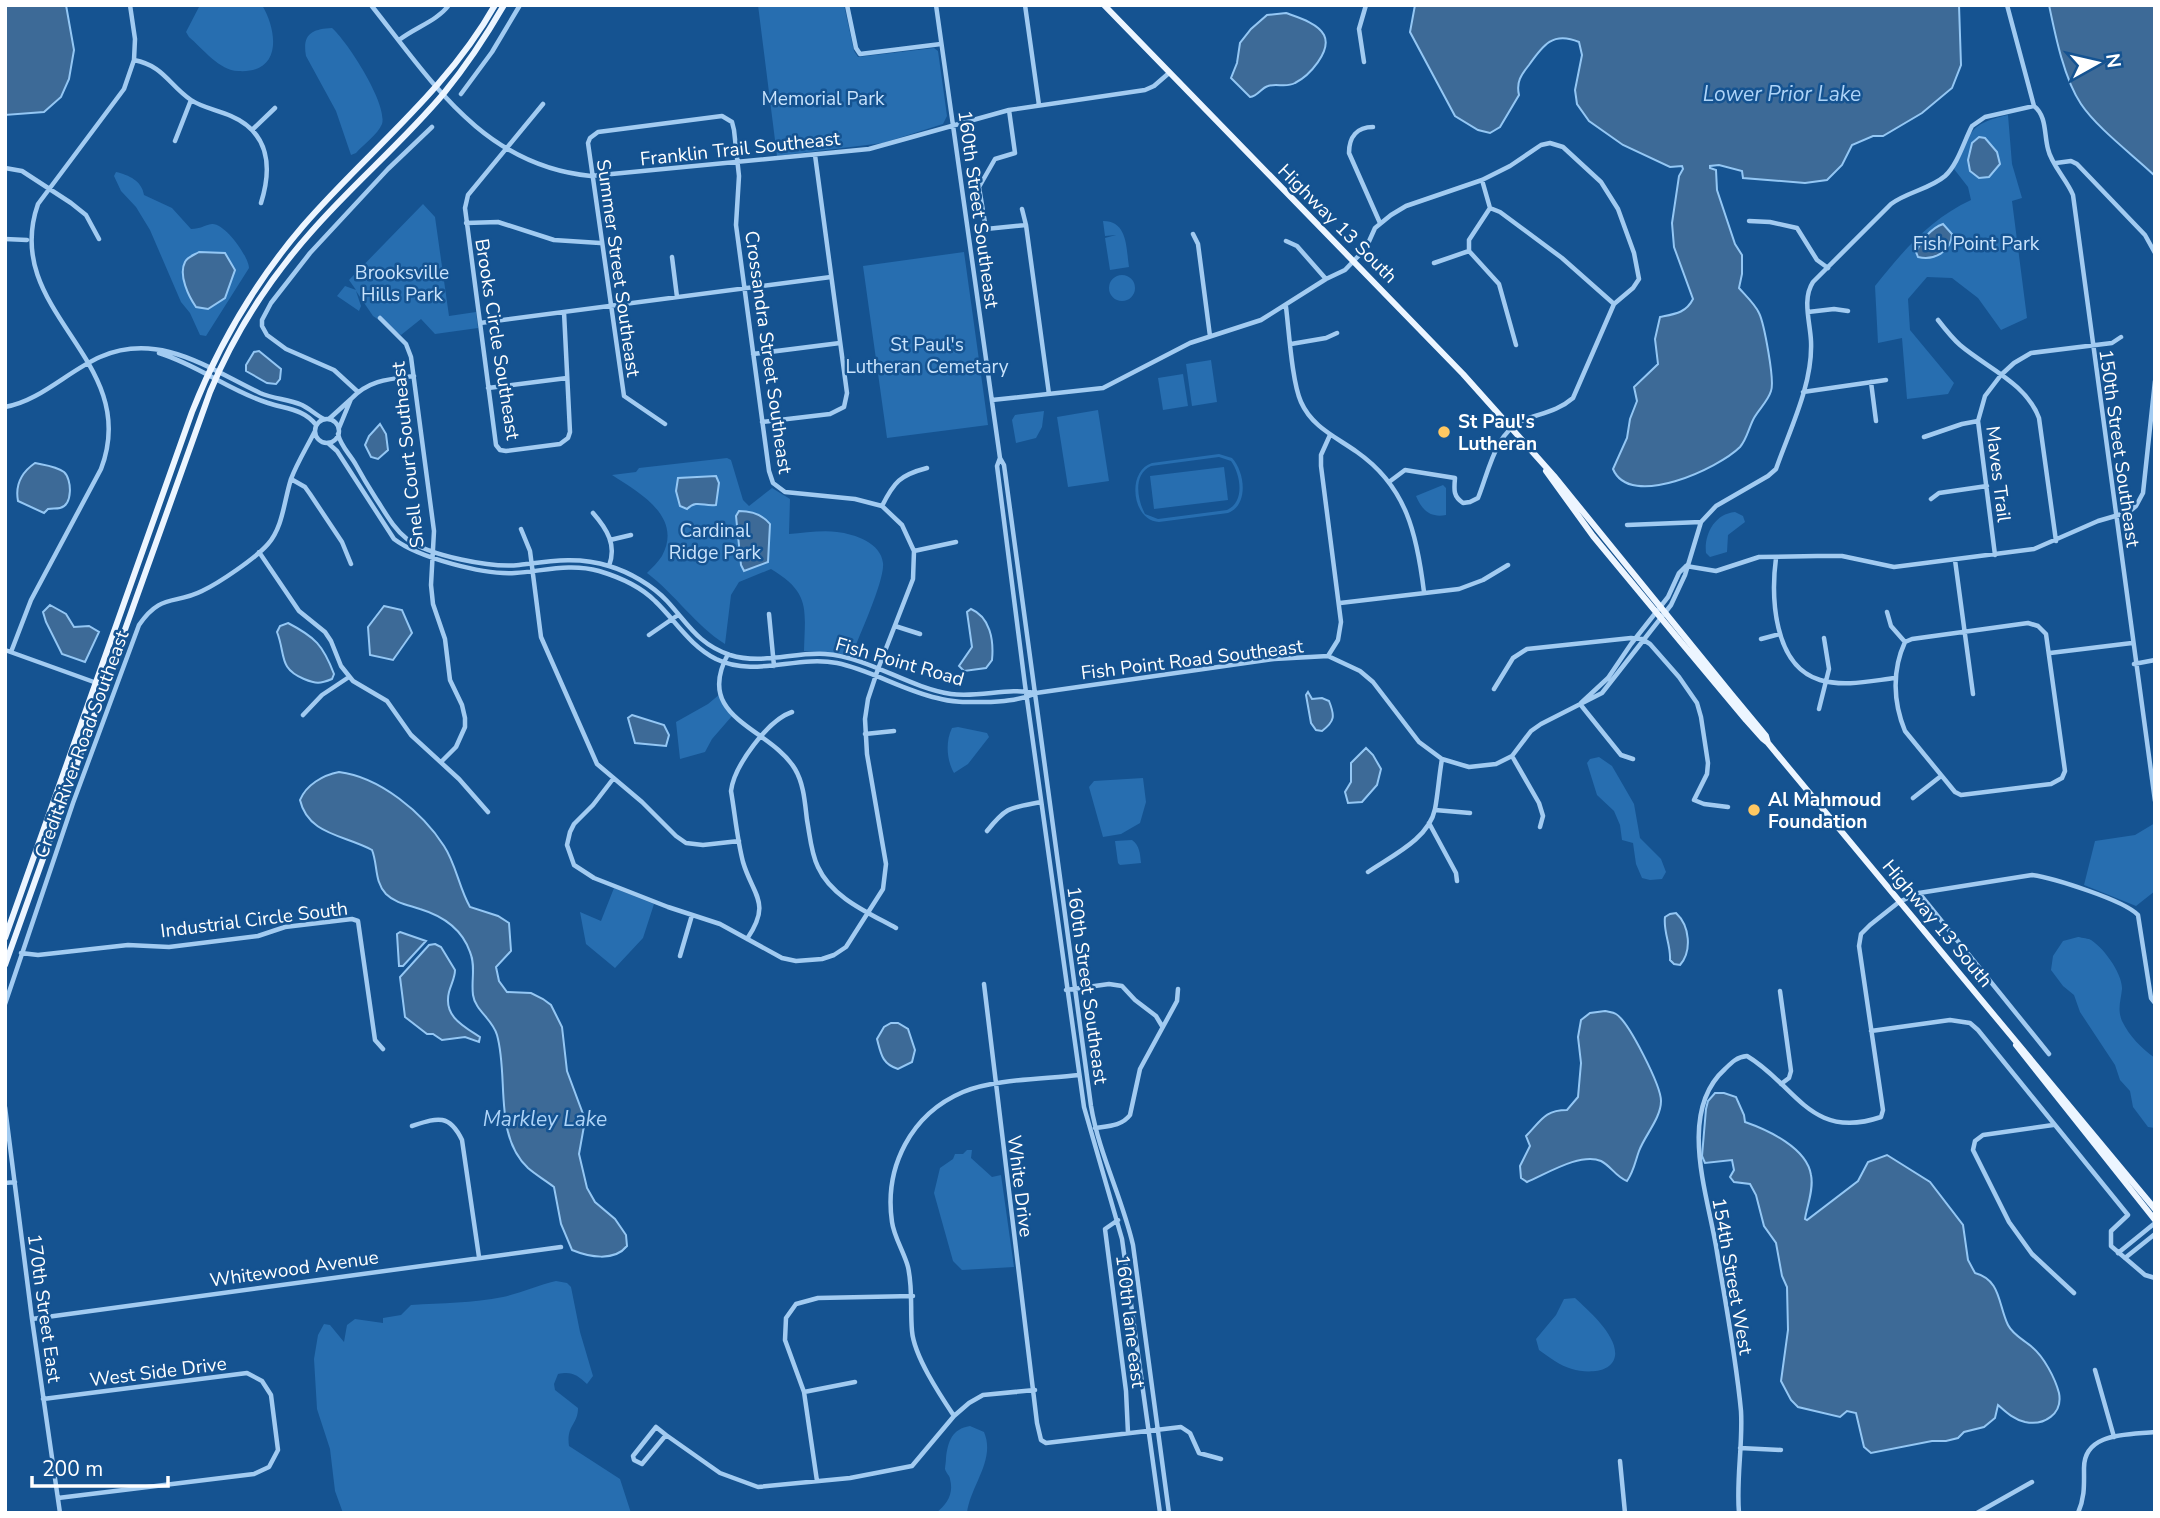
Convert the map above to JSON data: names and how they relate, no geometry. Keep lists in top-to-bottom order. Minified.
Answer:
{"streets":{"main road":["Highway 13 South"],"street":["Franklin Trail Southeast","160th Street Southeast","Summer Street Southeast","Brooks Circle Southeast","Crossandra Street Southeast","150th Street Southeast","Snell Court Southeast","Maves Trail","Fish Point Road Southeast","Fish Point Road","Credit River Road Southeast","Industrial Circle South","White Drive","Whitewood Avenue","154th Street West","170th Street East","160th lane east","West Side Drive"]},"crossings":[["Franklin Trail Southeast","160th Street Southeast"],["Franklin Trail Southeast","Highway 13 South"],["Franklin Trail Southeast","Summer Street Southeast"],["Franklin Trail Southeast","Brooks Circle Southeast"],["Franklin Trail Southeast","Crossandra Street Southeast"],["160th Street Southeast","Fish Point Road Southeast"],["160th Street Southeast","Fish Point Road"],["160th Street Southeast","160th lane east"],["Summer Street Southeast","Crossandra Street Southeast"],["150th Street Southeast","Maves Trail"],["Snell Court Southeast","Fish Point Road"],["Fish Point Road Southeast","Fish Point Road"],["Fish Point Road","Credit River Road Southeast"],["Credit River Road Southeast","Industrial Circle South"],["White Drive","160th lane east"],["Whitewood Avenue","170th Street East"],["170th Street East","West Side Drive"]],"water":["Lower Prior Lake","Markley Lake"],"parks":["Memorial Park","Fish Point Park","Brooksville Hills Park","St Paul's Lutheran Cemetary","Cardinal Ridge Park"],"places":["St Paul's Lutheran","Al Mahmoud Foundation"],"scale_bar":"200 m","north":"right"}
